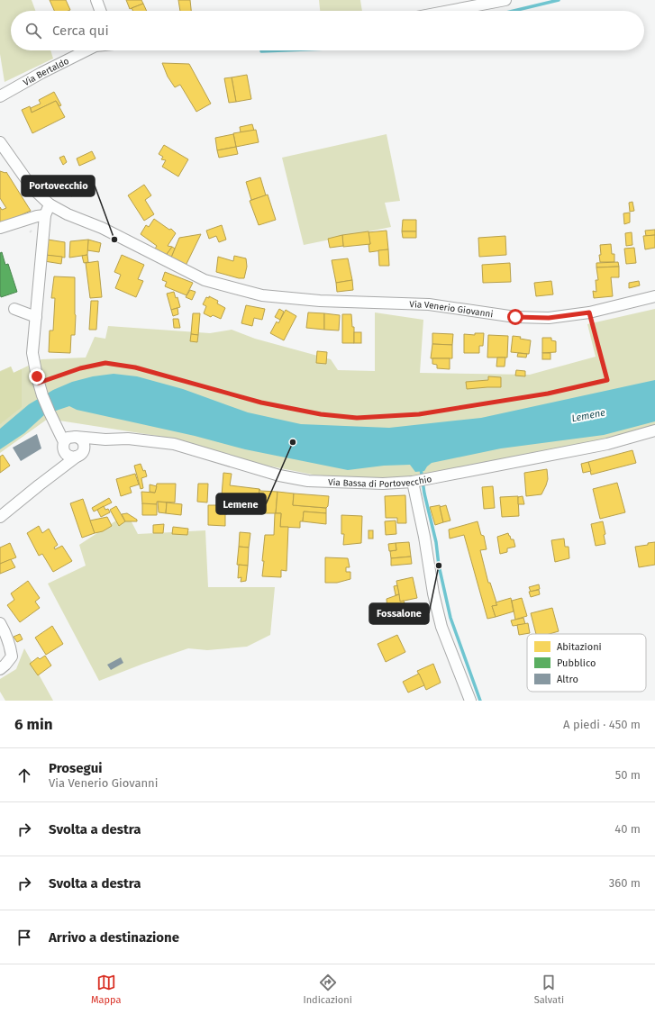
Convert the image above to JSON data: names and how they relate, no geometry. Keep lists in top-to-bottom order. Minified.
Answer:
{"streets":{"street":["Via Bertaldo","Via Venerio Giovanni","Via Bassa di Portovecchio"]},"water":["Lemene"],"places":["Portovecchio","Lemene","Fossalone"],"legend":["Abitazioni","Pubblico","Altro"],"page":{"search":"Cerca qui","heading":["6 min","A piedi · 450 m"],"list":[["Prosegui","Via Venerio Giovanni","50 m"],["Svolta a destra","40 m"],["Svolta a destra","360 m"],"Arrivo a destinazione"],"nav":["Mappa","Indicazioni","Salvati"]}}
